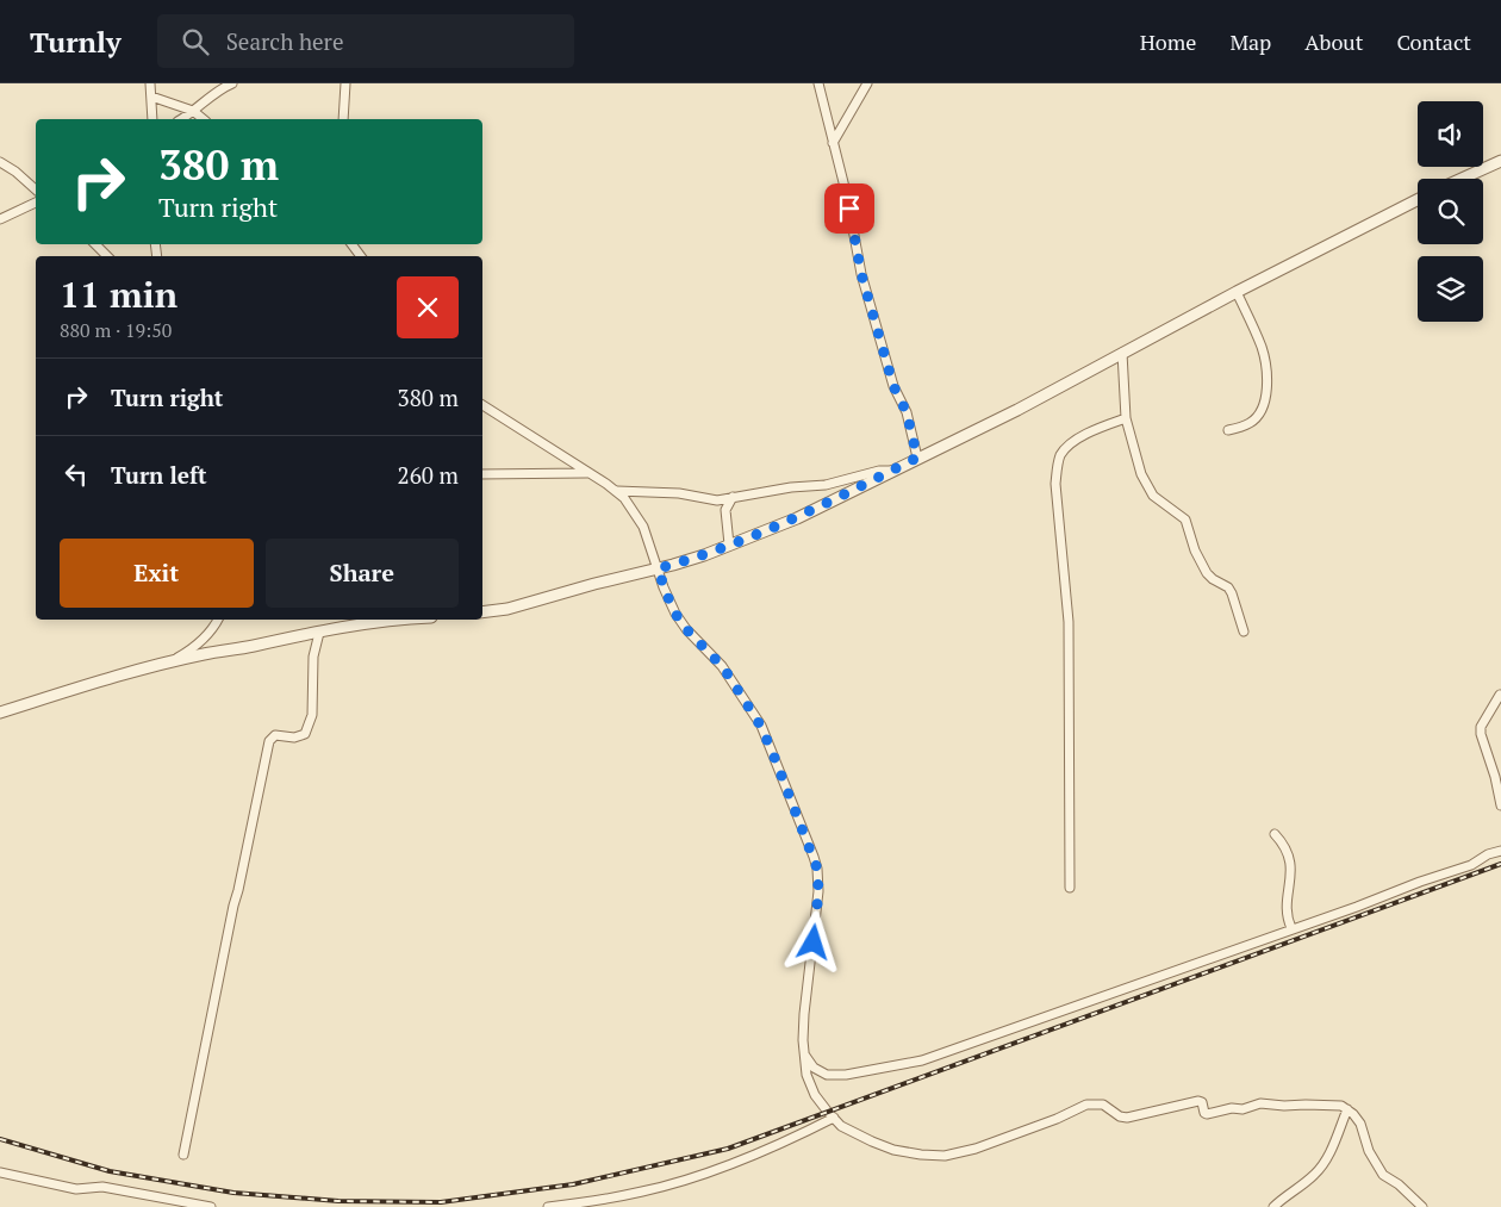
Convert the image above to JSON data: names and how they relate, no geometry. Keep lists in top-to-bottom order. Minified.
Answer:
{"page":{"header":"Turnly","search":"Search here","nav":["Home","Map","About","Contact"],"turn":["380 m","Turn right"],"heading":["11 min","880 m · 19:50"],"list":[{"name":"Turn right","value":"380 m"},{"name":"Turn left","value":"260 m"}],"buttons":["Exit","Share"]}}
